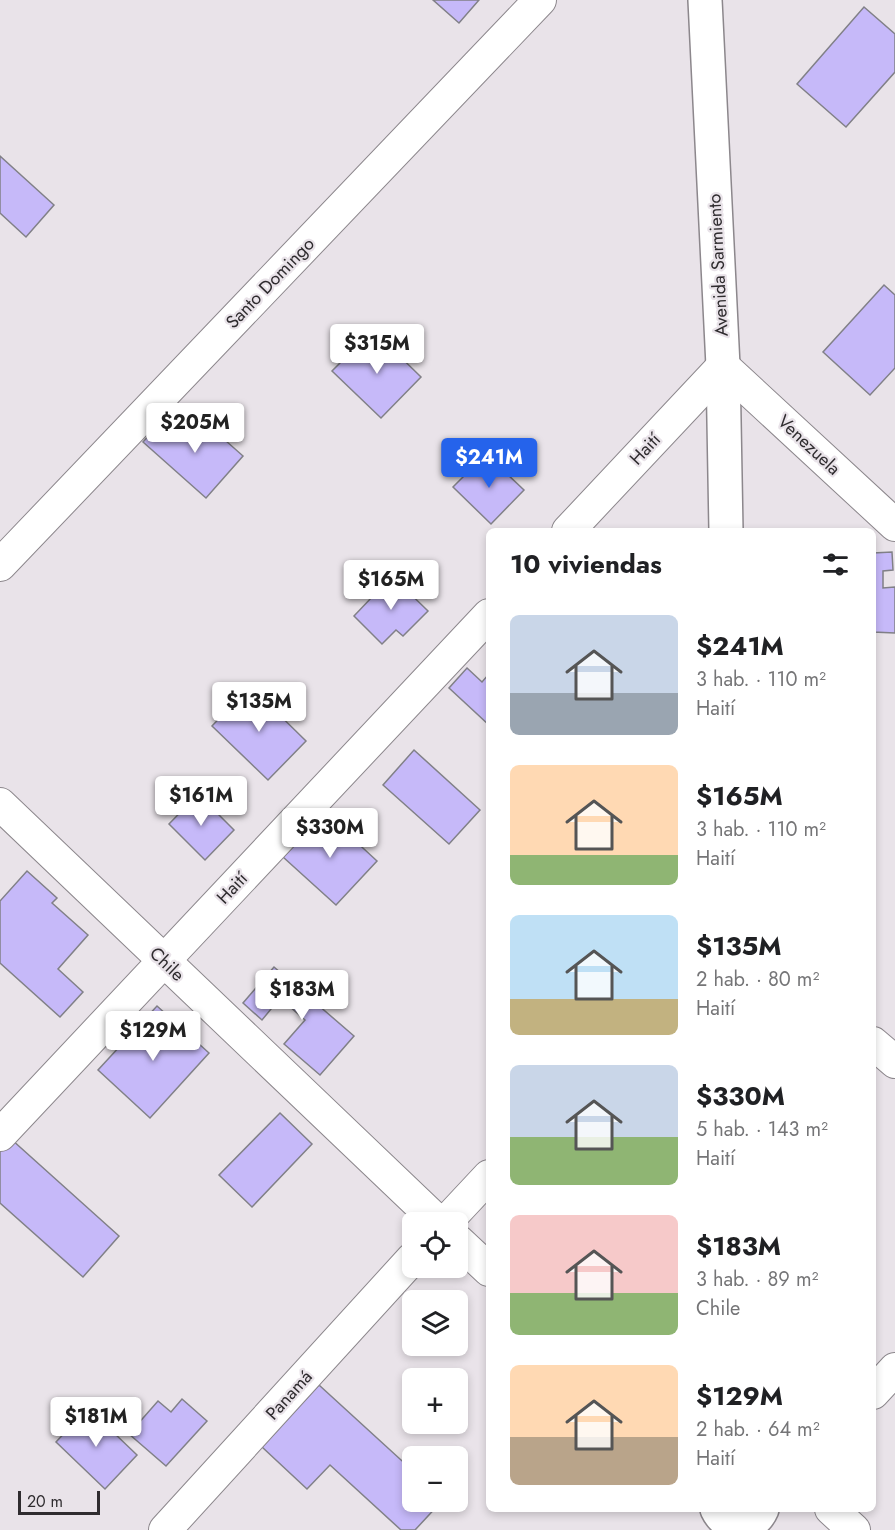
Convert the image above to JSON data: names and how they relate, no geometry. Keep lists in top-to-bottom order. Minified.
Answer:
{"streets":{"main road":["Avenida Sarmiento"],"street":["Santo Domingo","Venezuela","Haití","Chile","Panamá"]},"crossings":[["Avenida Sarmiento","Venezuela"],["Avenida Sarmiento","Haití"],["Venezuela","Haití"],["Haití","Chile"]],"scale_bar":"20 m","page":{"price":["$315M","$205M","$241M","$165M","$135M","$161M","$330M","$183M","$129M","$181M"],"heading":"10 viviendas","list":[{"name":"$241M","note":"3 hab. · 110 m² · Haití"},{"name":"$165M","note":"3 hab. · 110 m² · Haití"},{"name":"$135M","note":"2 hab. · 80 m² · Haití"},{"name":"$330M","note":"5 hab. · 143 m² · Haití"},{"name":"$183M","note":"3 hab. · 89 m² · Chile"},{"name":"$129M","note":"2 hab. · 64 m² · Haití"}],"map_buttons":["+","−"],"scale":"20 m"}}
